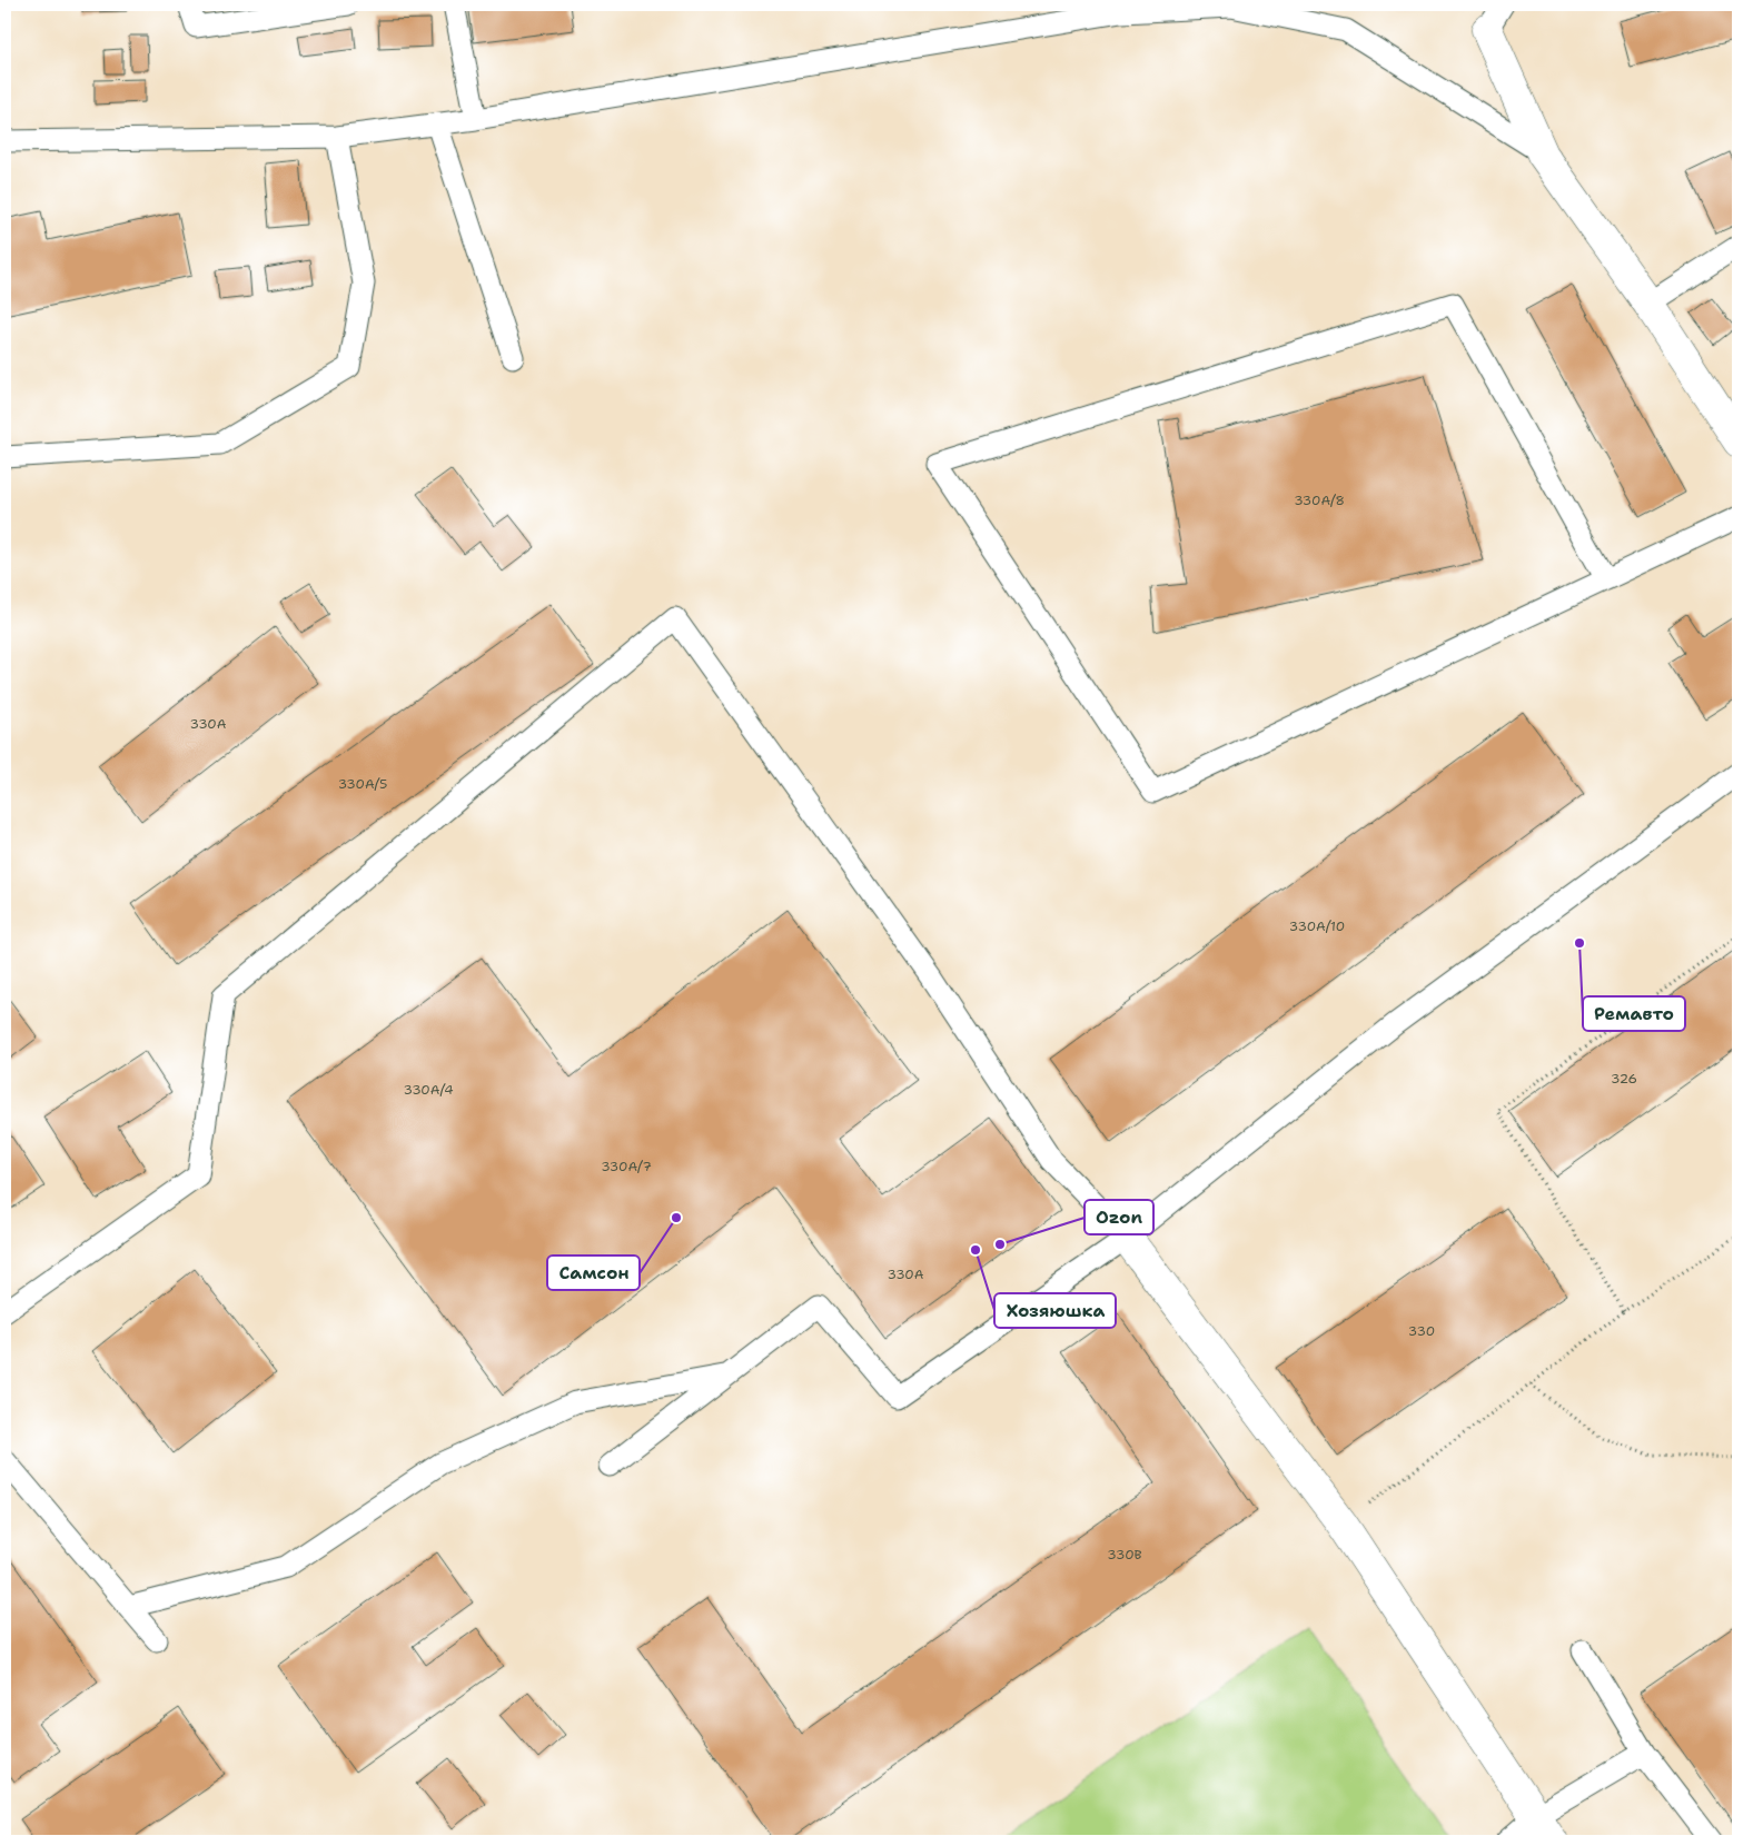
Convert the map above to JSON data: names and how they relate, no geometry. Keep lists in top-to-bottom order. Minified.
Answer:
{"places":["Ремавто","Самсон","Ozon","Хозяюшка"],"house_numbers":["330А/8","330А","330А/5","330А/10","326","330А/4","330А/7","330А","330","330В"]}
